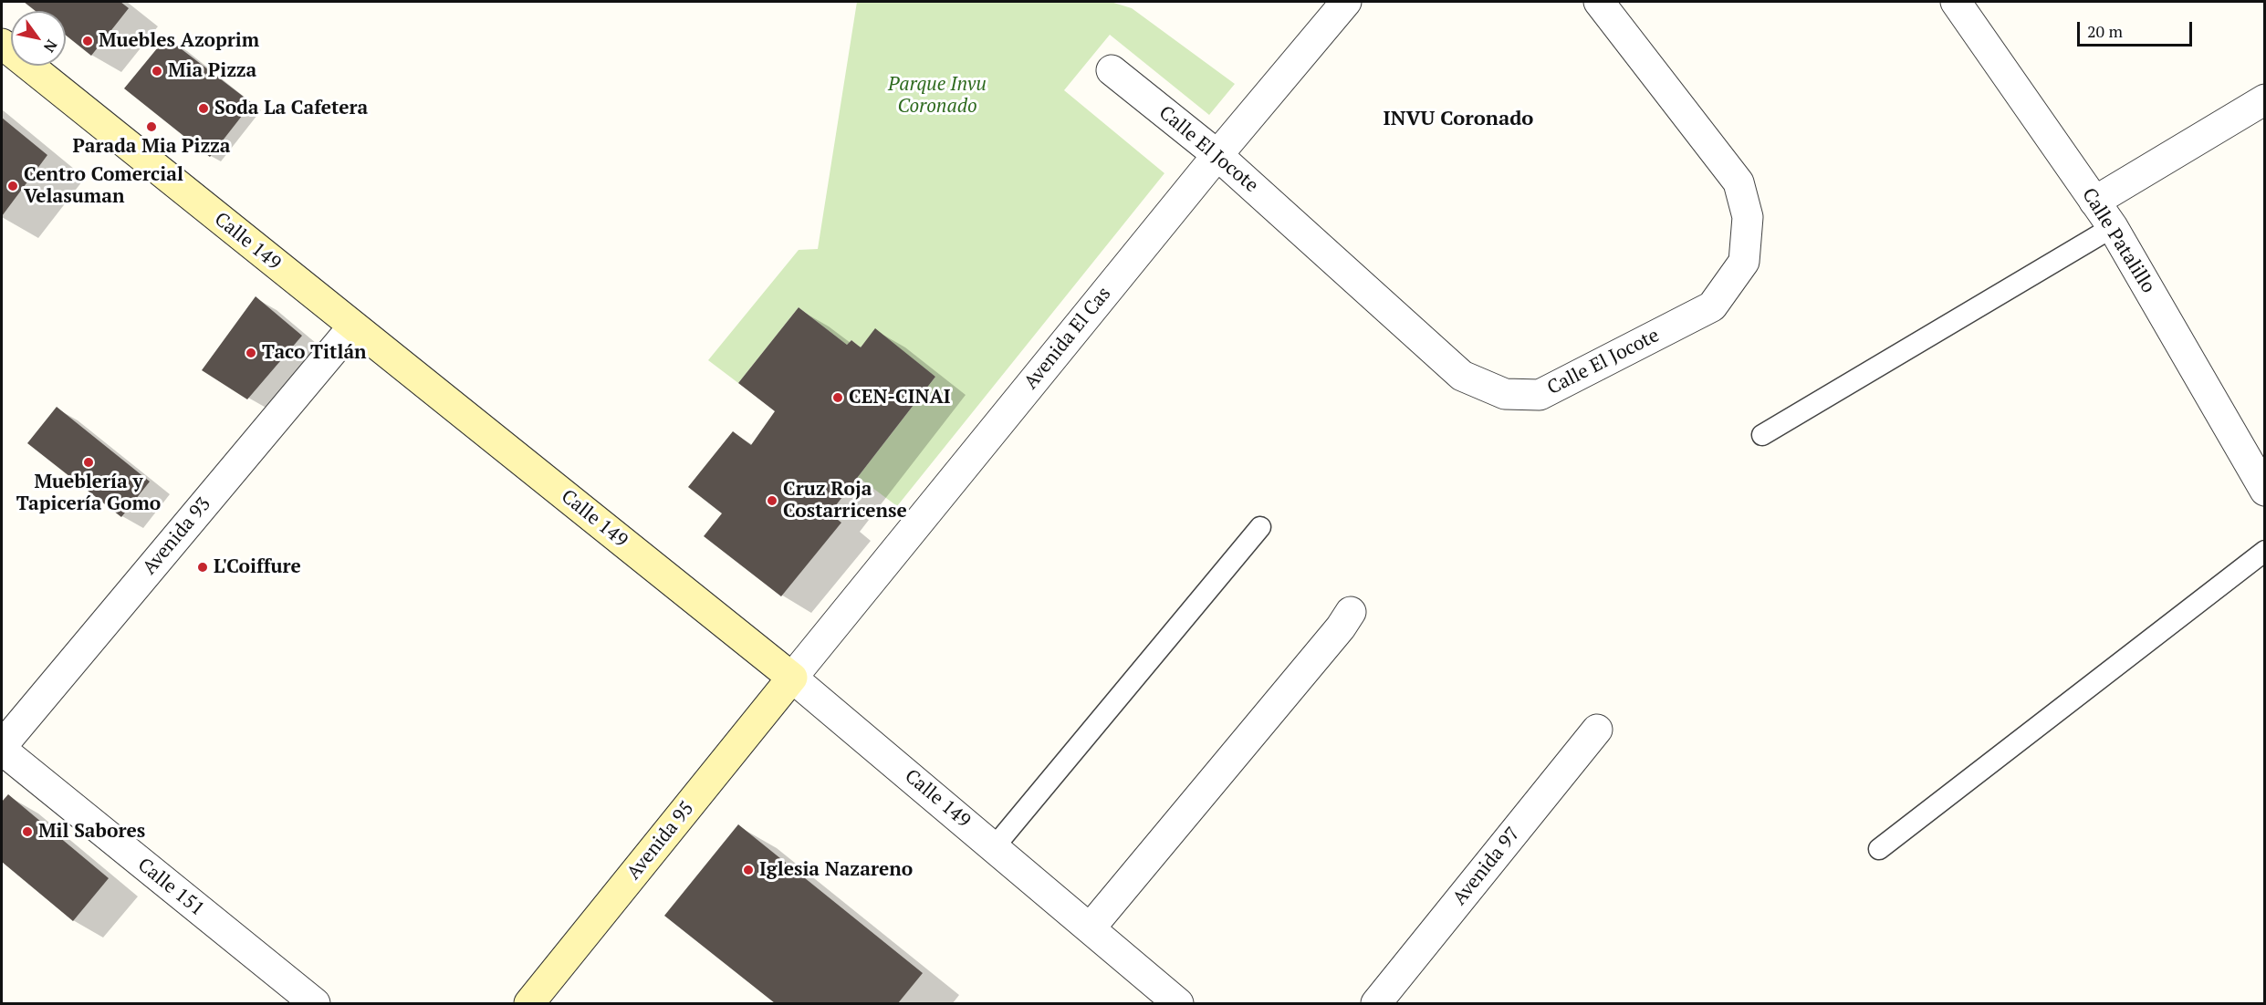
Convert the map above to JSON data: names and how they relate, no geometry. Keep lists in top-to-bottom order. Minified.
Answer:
{"streets":{"main road":["Calle 149","Avenida 95"],"street":["Calle El Jocote","Calle Patalillo","Avenida El Cas","Avenida 93","Avenida 97","Calle 151"]},"crossings":[["Calle El Jocote","Avenida El Cas"],["Calle 149","Avenida El Cas"],["Calle 149","Avenida 93"],["Calle 149","Avenida 95"],["Avenida El Cas","Avenida 95"],["Avenida 93","Calle 151"]],"districts":["INVU Coronado"],"parks":["Parque Invu Coronado"],"places":["Muebles Azoprim","Mia Pizza","Soda La Cafetera","Parada Mia Pizza","Centro Comercial Velasuman","Taco Titlán","CEN-CINAI","Mueblería y Tapicería Gomo","Cruz Roja Costarricense","L'Coiffure","Mil Sabores","Iglesia Nazareno"],"scale_bar":"20 m","north":"bottom right"}
